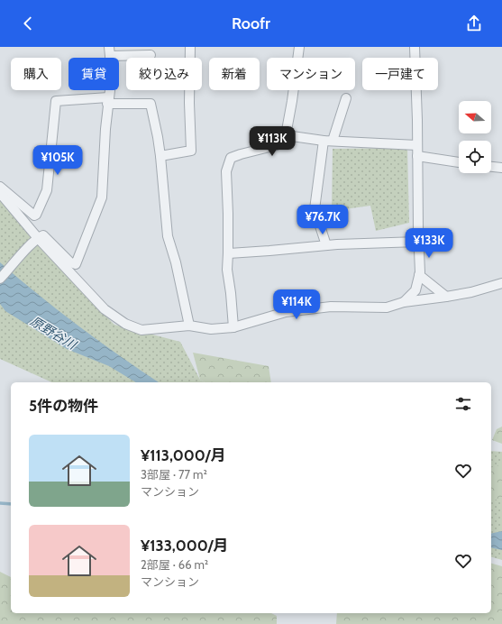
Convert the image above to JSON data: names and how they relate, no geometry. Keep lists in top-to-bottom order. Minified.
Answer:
{"water":["原野谷川"],"north":"left","page":{"header":"Roofr","chip":["購入","賃貸","絞り込み","新着","マンション","一戸建て"],"price":["¥113K","¥105K","¥76.7K","¥133K","¥114K"],"heading":"5件の物件","list":[{"name":"¥113,000/月","note":"3部屋 · 77 m² · マンション"},{"name":"¥133,000/月","note":"2部屋 · 66 m² · マンション"}]}}
